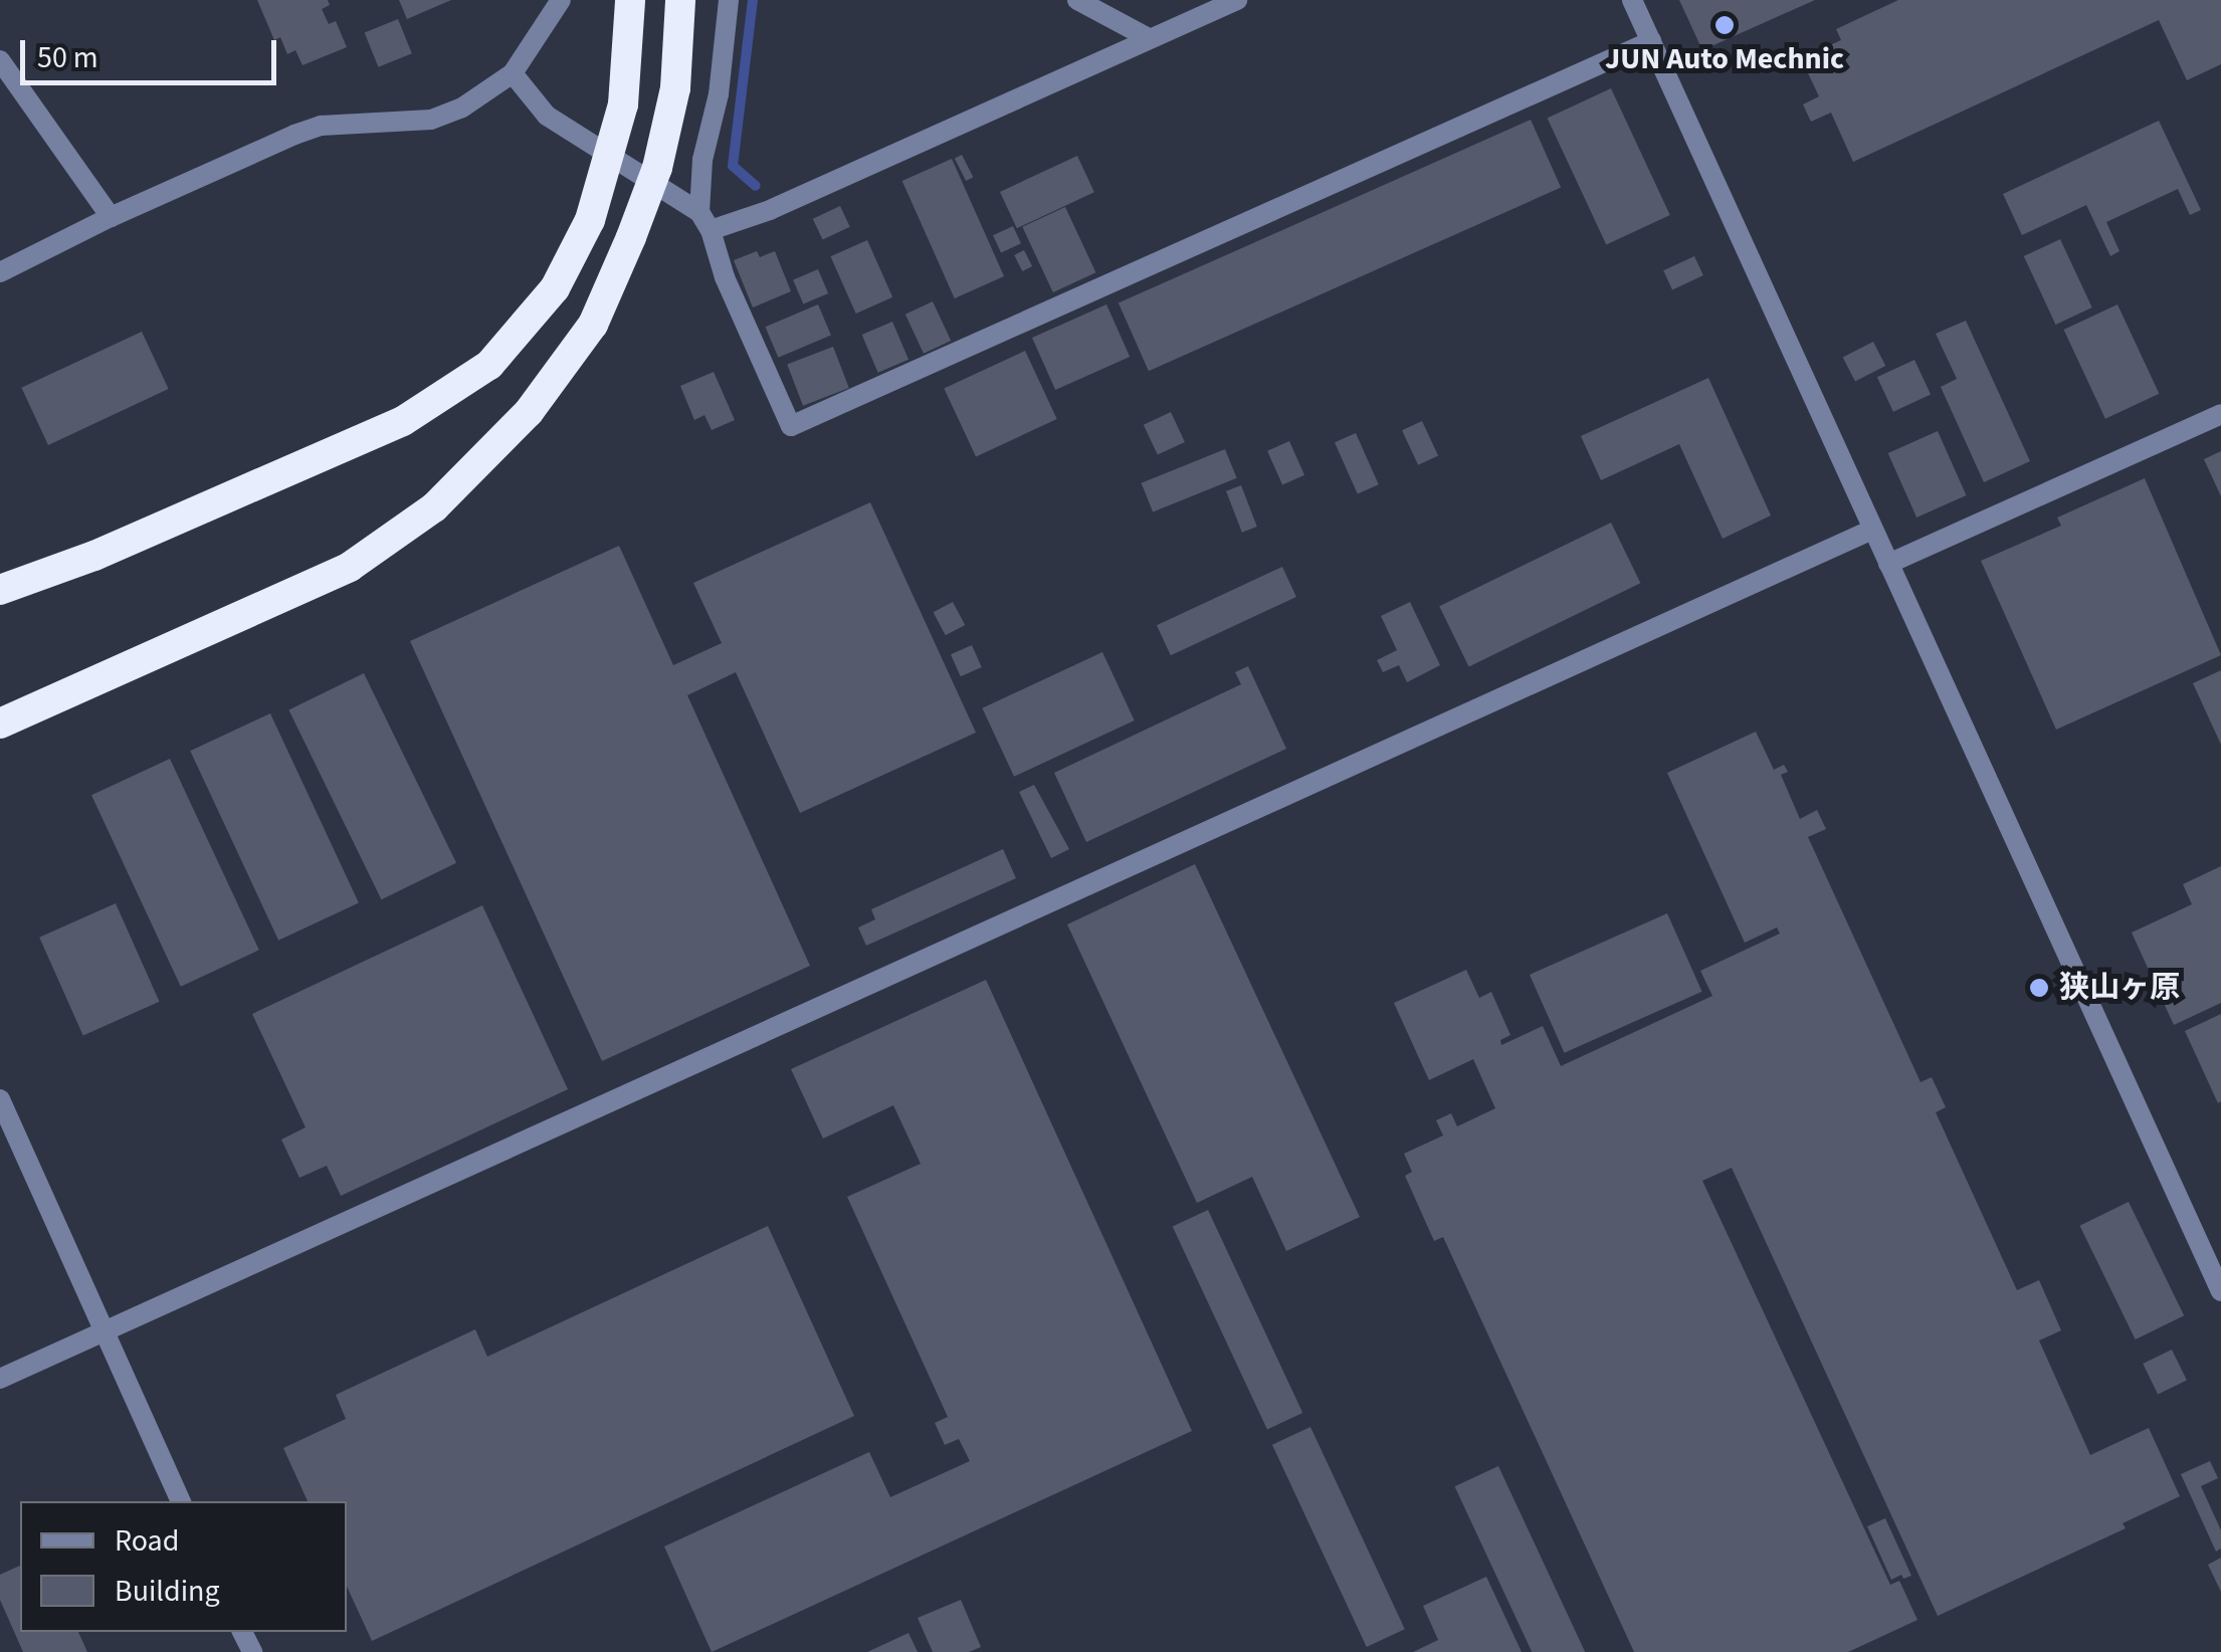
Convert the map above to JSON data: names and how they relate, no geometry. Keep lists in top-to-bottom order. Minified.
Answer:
{"places":["JUN Auto Mechnic","狭山ヶ原"],"legend":["Road","Building"],"scale_bar":"50 m"}
